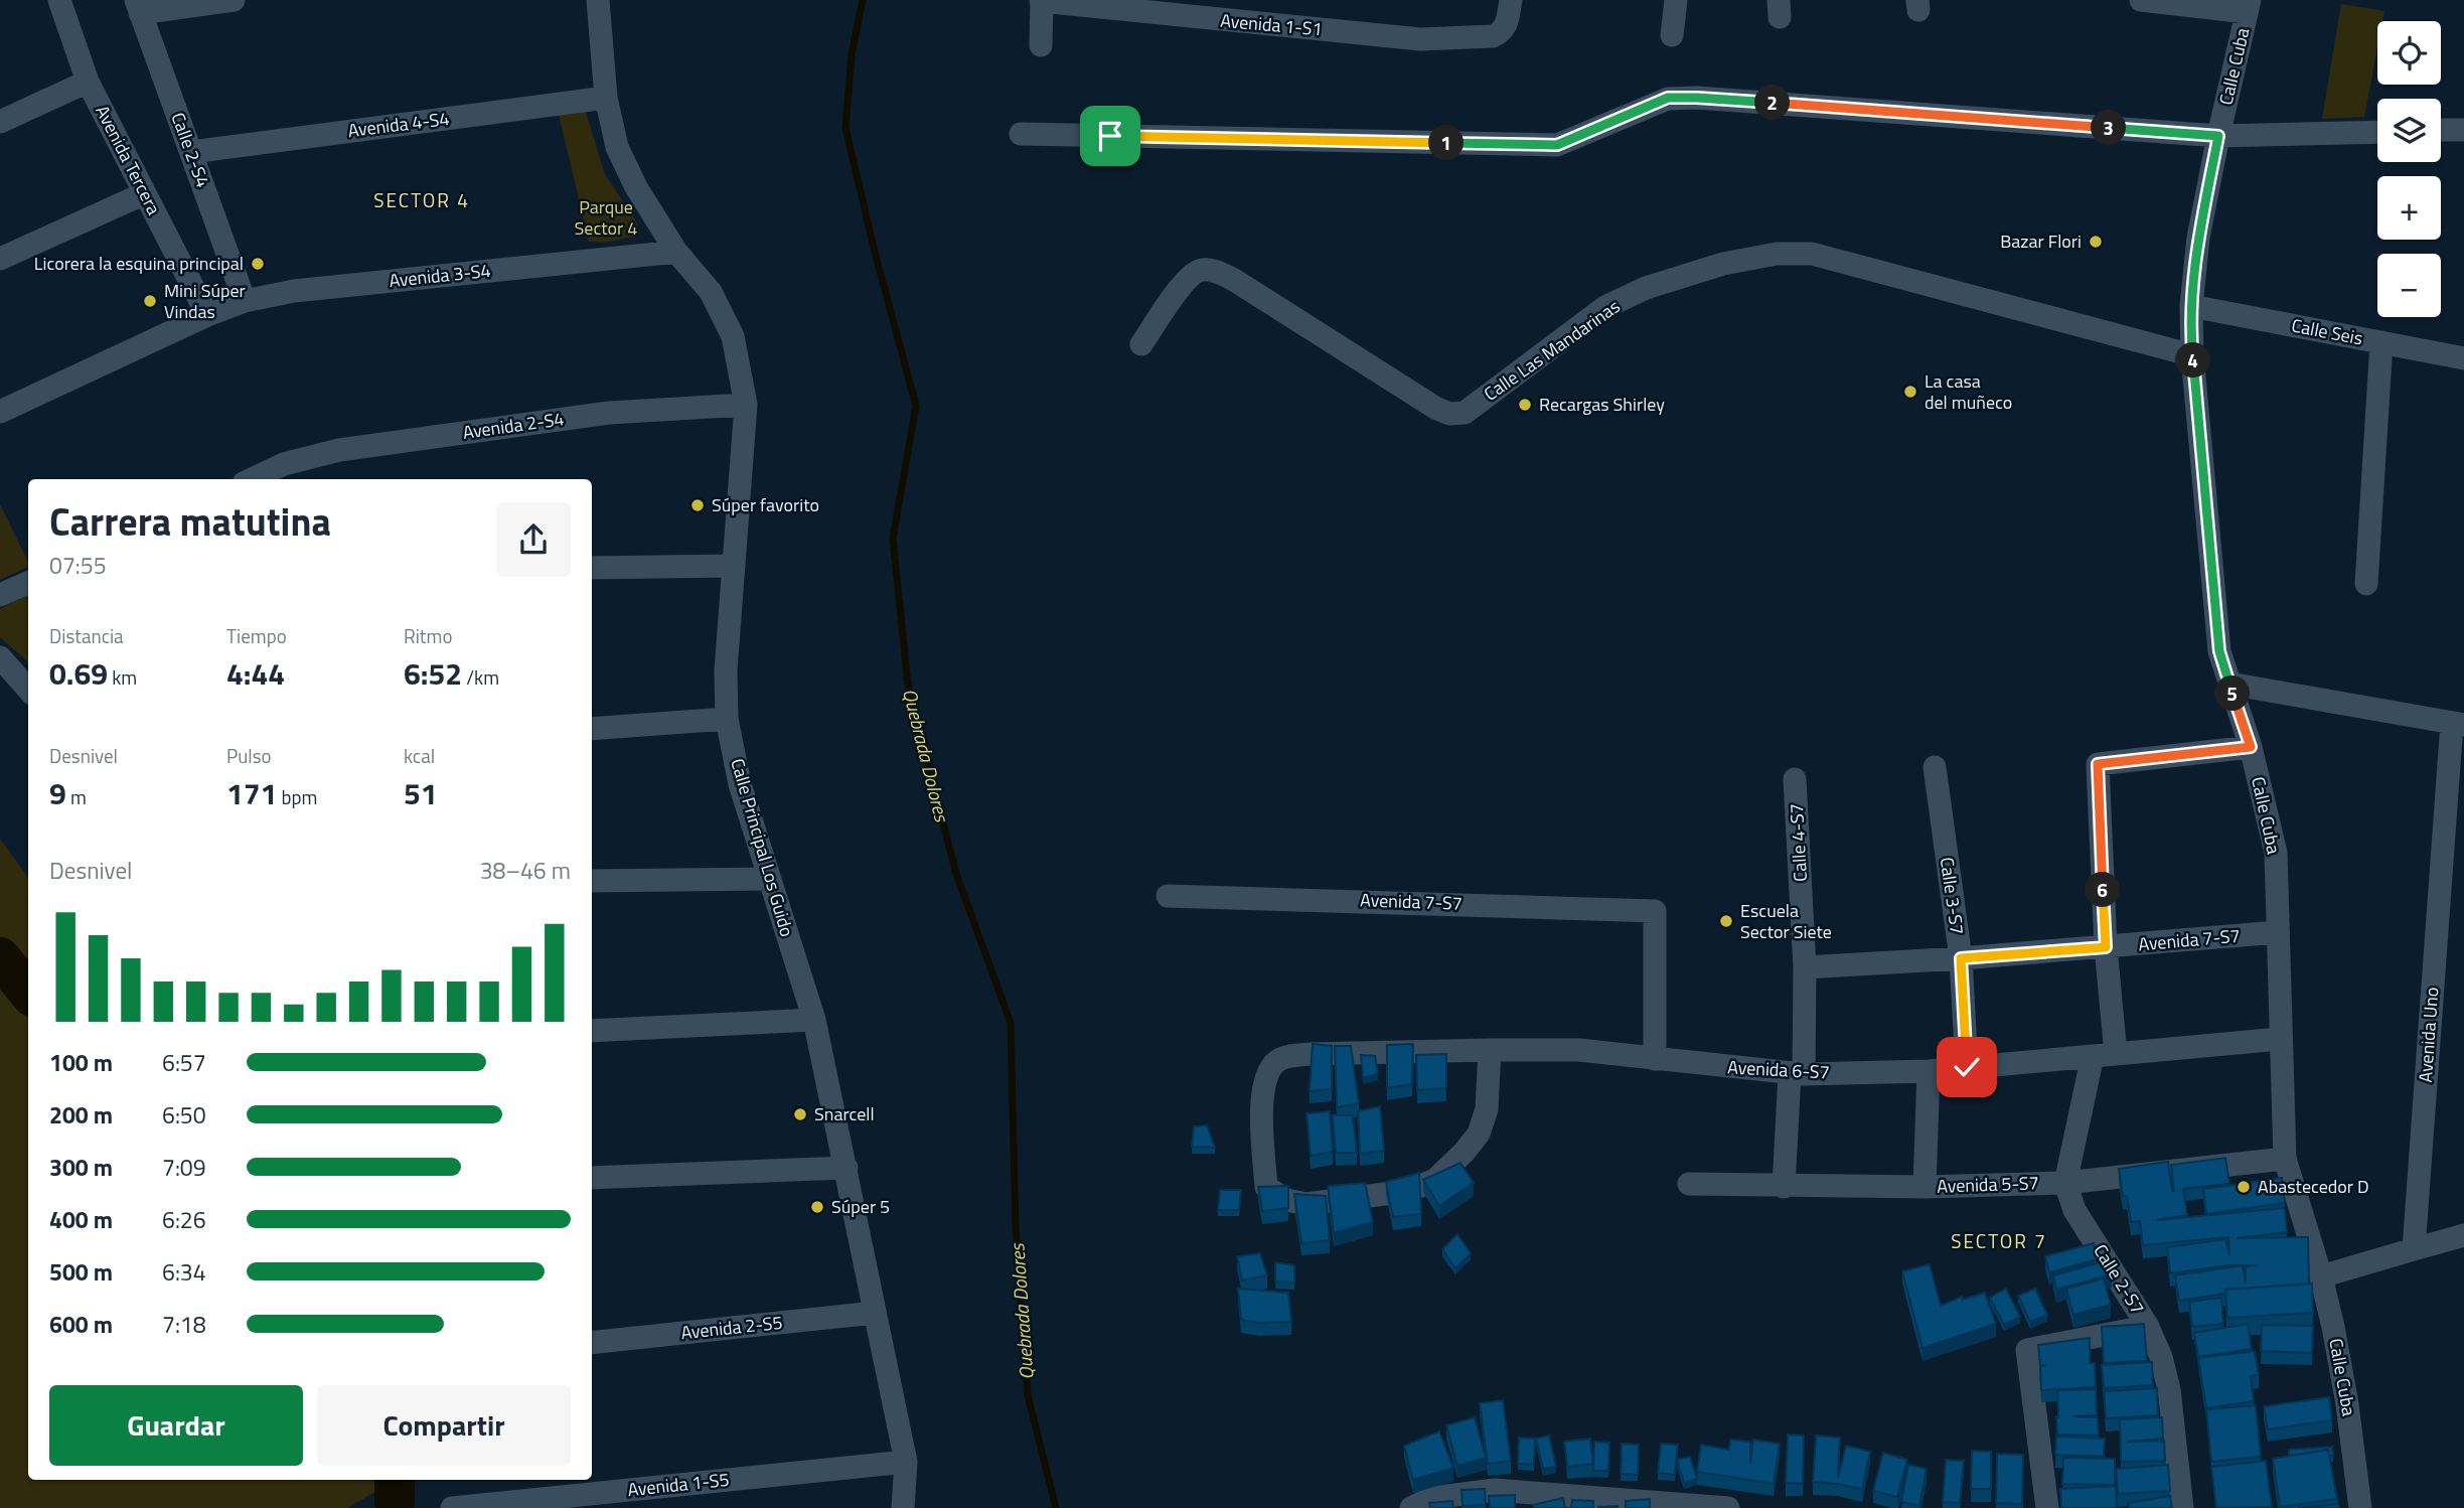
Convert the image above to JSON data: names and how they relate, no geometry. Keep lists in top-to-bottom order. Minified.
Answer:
{"streets":{"street":["Avenida 1-S1","Calle Cuba","Avenida 4-S4","Calle 2-S4","Avenida Tercera","Avenida 3-S4","Calle Seis","Calle Las Mandarinas","Avenida 2-S4","Calle 4-S7","Calle Principal Los Guido","Calle 3-S7","Avenida 7-S7","Avenida Uno","Avenida 6-S7","Avenida 5-S7","Calle 2-S7","Avenida 2-S5","Avenida 1-S5"]},"crossings":[["Calle Cuba","Calle Seis"],["Calle Cuba","Calle Las Mandarinas"],["Calle Cuba","Avenida 7-S7"],["Calle Cuba","Avenida 6-S7"],["Calle Cuba","Avenida 5-S7"],["Avenida 4-S4","Calle 2-S4"],["Avenida 4-S4","Calle Principal Los Guido"],["Calle 2-S4","Avenida 3-S4"],["Avenida Tercera","Avenida 3-S4"],["Avenida 3-S4","Calle Principal Los Guido"],["Avenida 2-S4","Calle Principal Los Guido"],["Calle 4-S7","Avenida 7-S7"],["Calle 4-S7","Avenida 6-S7"],["Calle 4-S7","Avenida 5-S7"],["Calle Principal Los Guido","Avenida 2-S5"],["Calle Principal Los Guido","Avenida 1-S5"],["Calle 3-S7","Avenida 7-S7"],["Calle 3-S7","Avenida 6-S7"],["Avenida 7-S7","Avenida 6-S7"],["Avenida 5-S7","Calle 2-S7"]],"districts":["SECTOR 4","SECTOR 7"],"water":["Quebrada Dolores"],"parks":["Parque Sector 4"],"places":["Bazar Flori","Licorera la esquina principal","Mini Súper Vindas","La casa del muñeco","Recargas Shirley","Súper favorito","Escuela Sector Siete","Snarcell","Abastecedor D","Súper 5"],"page":{"map_buttons":["+","−"],"pins":["2","3","1","4","5","6"],"heading":["Carrera matutina","07:55"],"stats":[["Distancia","0.69 km"],["Tiempo","4:44"],["Ritmo","6:52 /km"],["Desnivel","9 m"],["Pulso","171 bpm"],["kcal","51"]],"chart":["Desnivel","38–46 m"],"list":[{"name":"100 m","note":"6:57"},{"name":"200 m","note":"6:50"},{"name":"300 m","note":"7:09"},{"name":"400 m","note":"6:26"},{"name":"500 m","note":"6:34"},{"name":"600 m","note":"7:18"}],"buttons":["Guardar","Compartir"]}}
